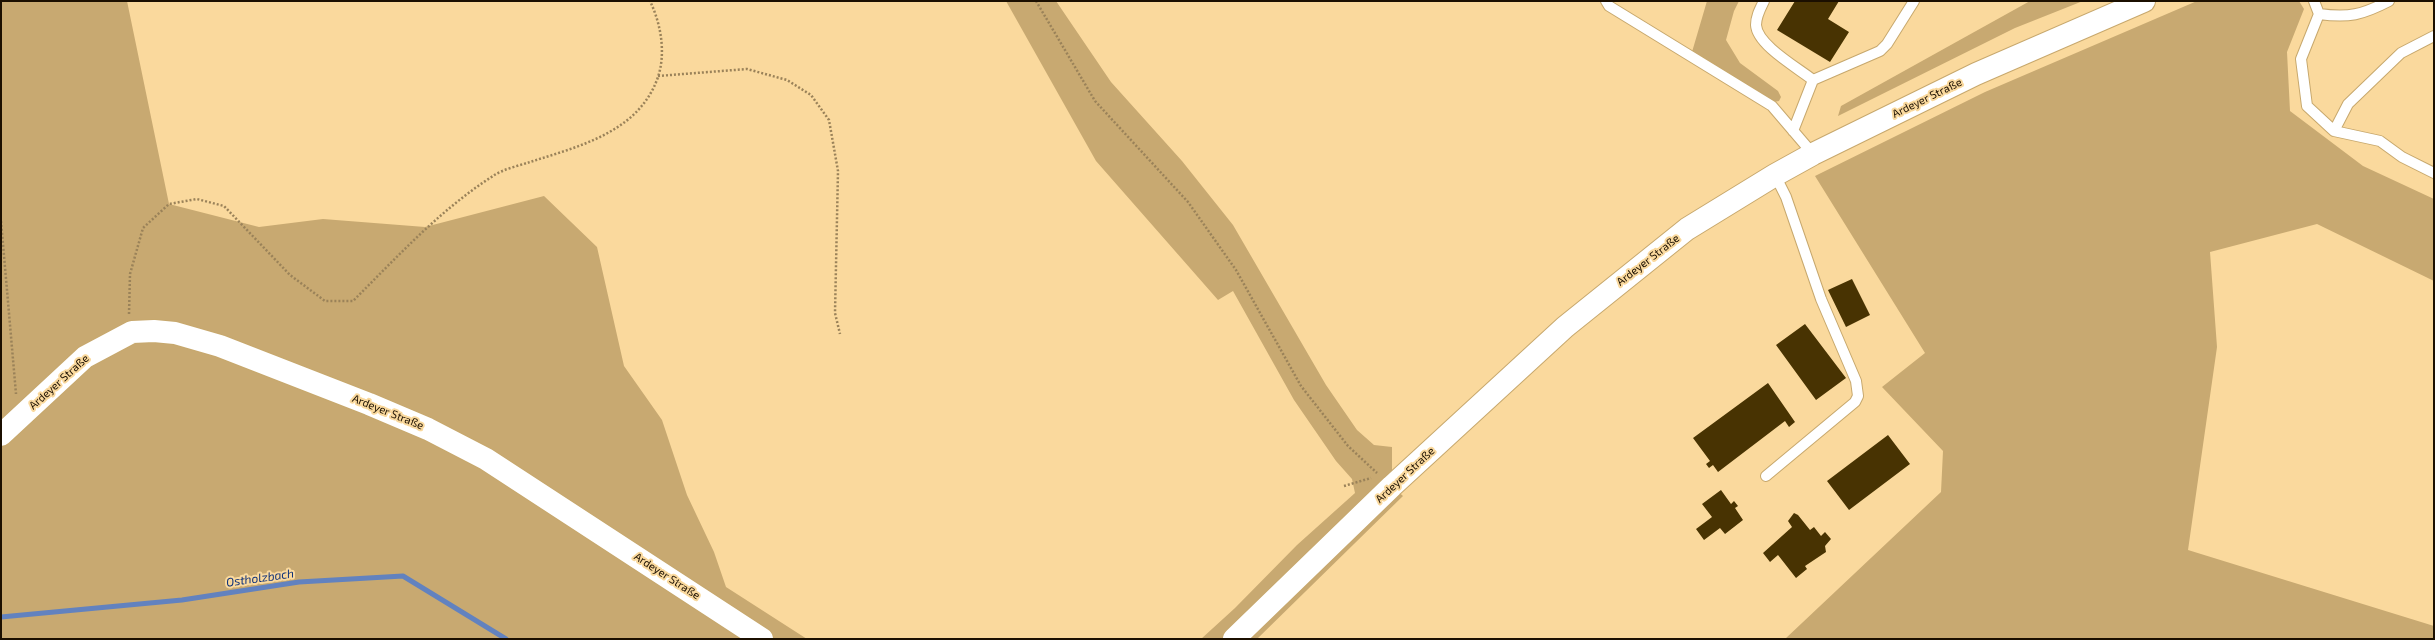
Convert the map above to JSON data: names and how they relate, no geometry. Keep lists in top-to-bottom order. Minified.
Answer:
{"streets":{"main road":["Ardeyer Straße"]},"water":["Ostholzbach"]}
